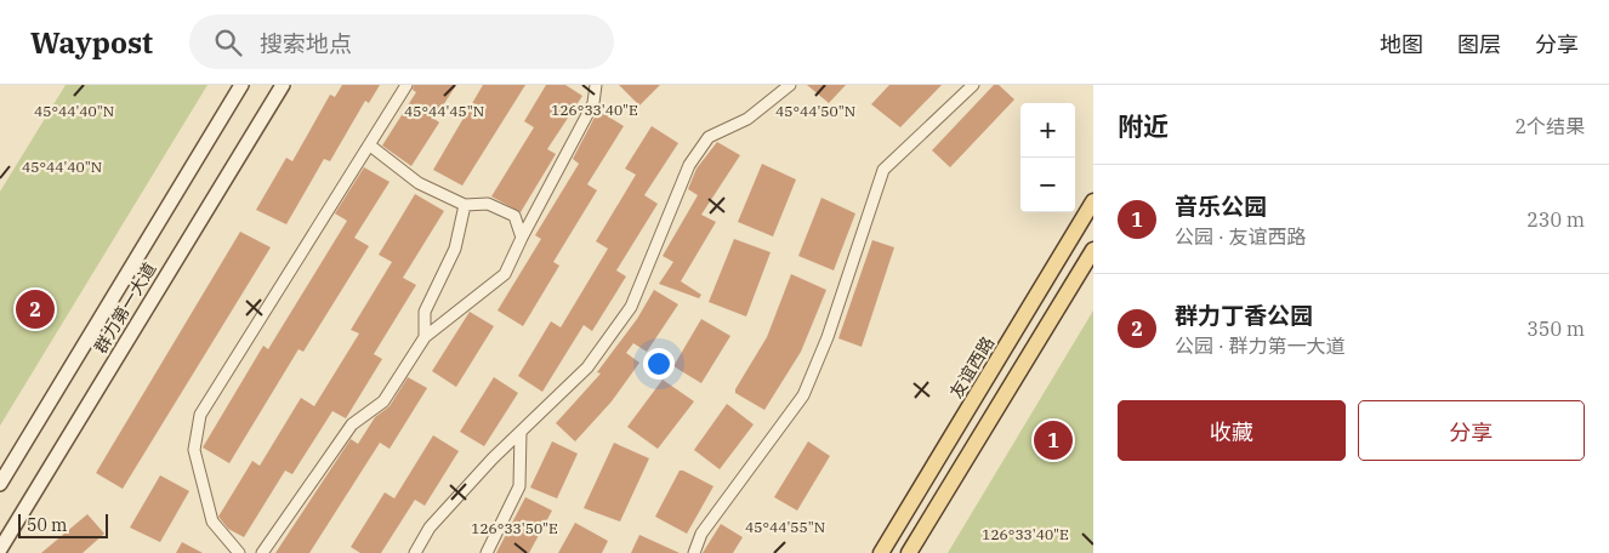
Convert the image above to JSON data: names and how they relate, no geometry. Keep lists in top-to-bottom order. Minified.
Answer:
{"streets":{"main road":["群力第一大道","友谊西路"]},"scale_bar":"50 m","page":{"header":"Waypost","search":"搜索地点","nav":["地图","图层","分享"],"heading":["附近","2个结果"],"map_buttons":["+","−"],"list":[{"mark":"1","name":"音乐公园","note":"公园 · 友谊西路","value":"230 m"},{"mark":"2","name":"群力丁香公园","note":"公园 · 群力第一大道","value":"350 m"}],"pins":["2","1"],"buttons":["收藏","分享"],"scale":"50 m"},"coordinates":["126°33'40\"E","45°44'45\"N","45°44'50\"N","45°44'40\"N","45°44'55\"N","126°33'50\"E"]}
